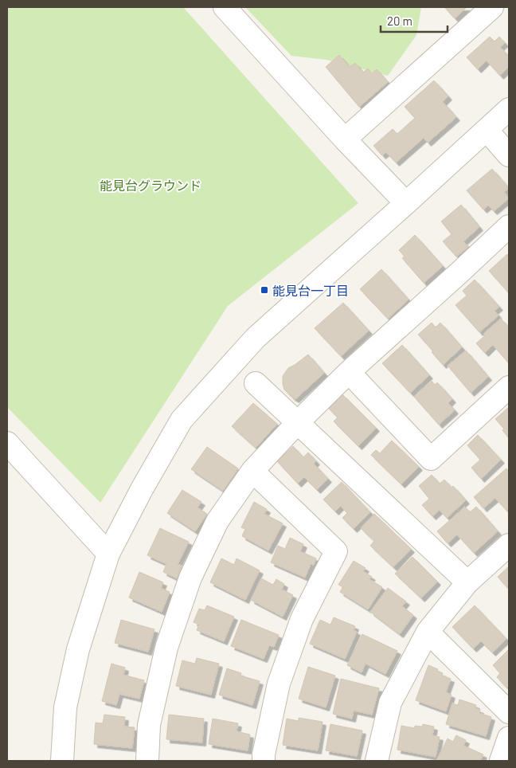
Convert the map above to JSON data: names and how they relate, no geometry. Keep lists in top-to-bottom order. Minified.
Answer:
{"parks":["能見台グラウンド"],"places":{"transit":["能見台一丁目"]},"scale_bar":"20 m"}
